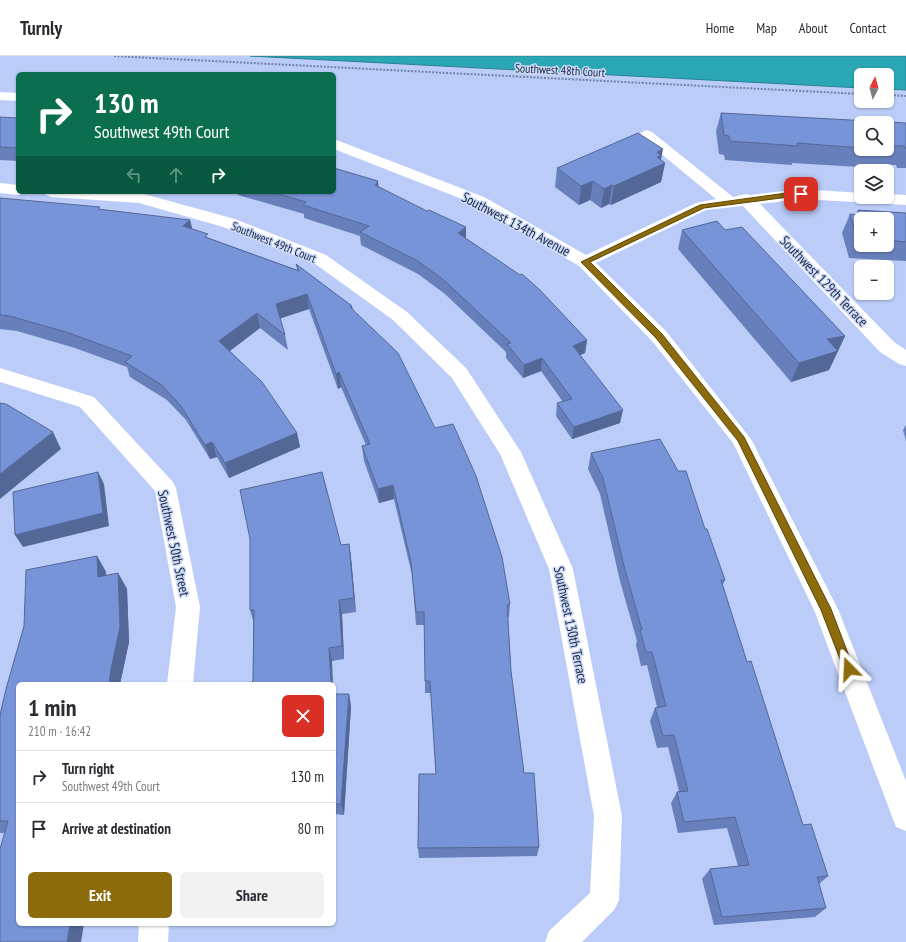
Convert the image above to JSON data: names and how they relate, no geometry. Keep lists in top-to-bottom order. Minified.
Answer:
{"streets":{"street":["Southwest 134th Avenue","Southwest 49th Court","Southwest 129th Terrace","Southwest 50th Street","Southwest 130th Terrace"],"path":["Southwest 48th Court"]},"crossings":[["Southwest 49th Court","Southwest 130th Terrace"]],"north":"top","page":{"header":"Turnly","nav":["Home","Map","About","Contact"],"map_buttons":["+","−"],"turn":["130 m","Southwest 49th Court"],"heading":["1 min","210 m · 16:42"],"list":[{"name":"Turn right","note":"Southwest 49th Court","value":"130 m"},{"name":"Arrive at destination","value":"80 m"}],"buttons":["Exit","Share"]}}
